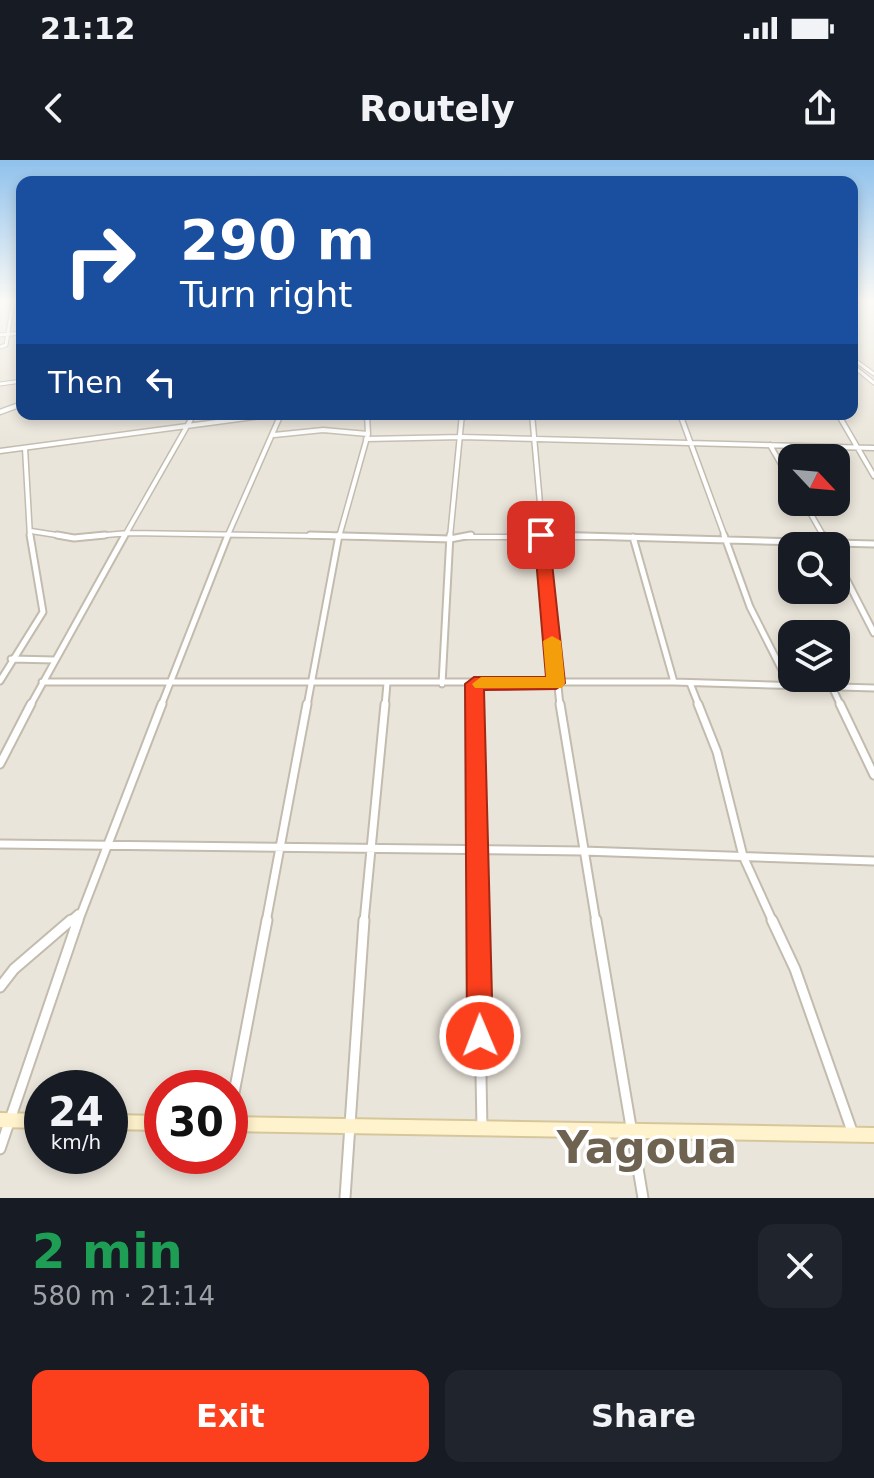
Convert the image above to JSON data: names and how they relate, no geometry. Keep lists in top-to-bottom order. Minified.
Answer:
{"districts":["Yagoua"],"north":"bottom right","page":{"status":"21:12","header":"Routely","turn":["290 m","Turn right"],"then":"Then","speed":"24 km/h","limit":"30","heading":["2 min","580 m · 21:14"],"buttons":["Exit","Share"]}}
